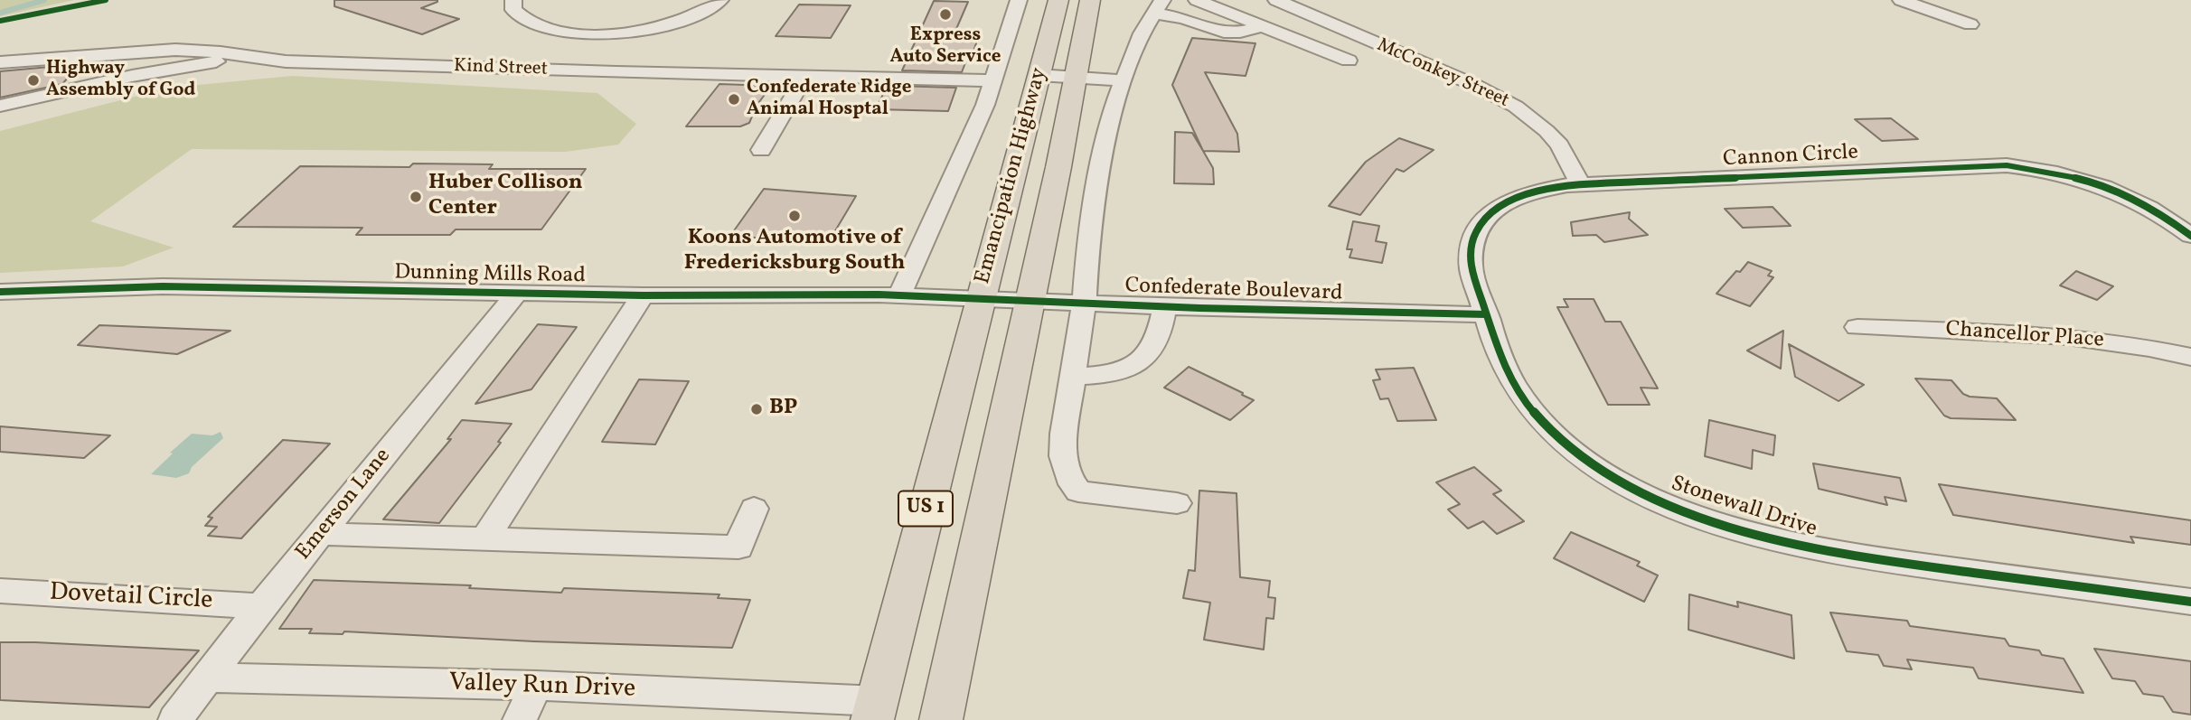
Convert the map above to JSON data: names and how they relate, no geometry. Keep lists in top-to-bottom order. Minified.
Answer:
{"streets":{"main road":["Emancipation Highway","US 1"],"street":["Kind Street","McConkey Street","Cannon Circle","Dunning Mills Road","Confederate Boulevard","Chancellor Place","Emerson Lane","Stonewall Drive","Dovetail Circle","Valley Run Drive"]},"crossings":[["McConkey Street","Cannon Circle"],["Cannon Circle","Confederate Boulevard"],["Cannon Circle","Stonewall Drive"],["Emancipation Highway","Dunning Mills Road"],["Emancipation Highway","Confederate Boulevard"],["Emancipation Highway","Valley Run Drive"],["Dunning Mills Road","Confederate Boulevard"],["Dunning Mills Road","Emerson Lane"],["Confederate Boulevard","Stonewall Drive"],["Emerson Lane","Dovetail Circle"],["Emerson Lane","Valley Run Drive"]],"places":["Express Auto Service","Highway Assembly of God","Confederate Ridge Animal Hosptal","Huber Collison Center","Koons Automotive of Fredericksburg South","BP"]}
